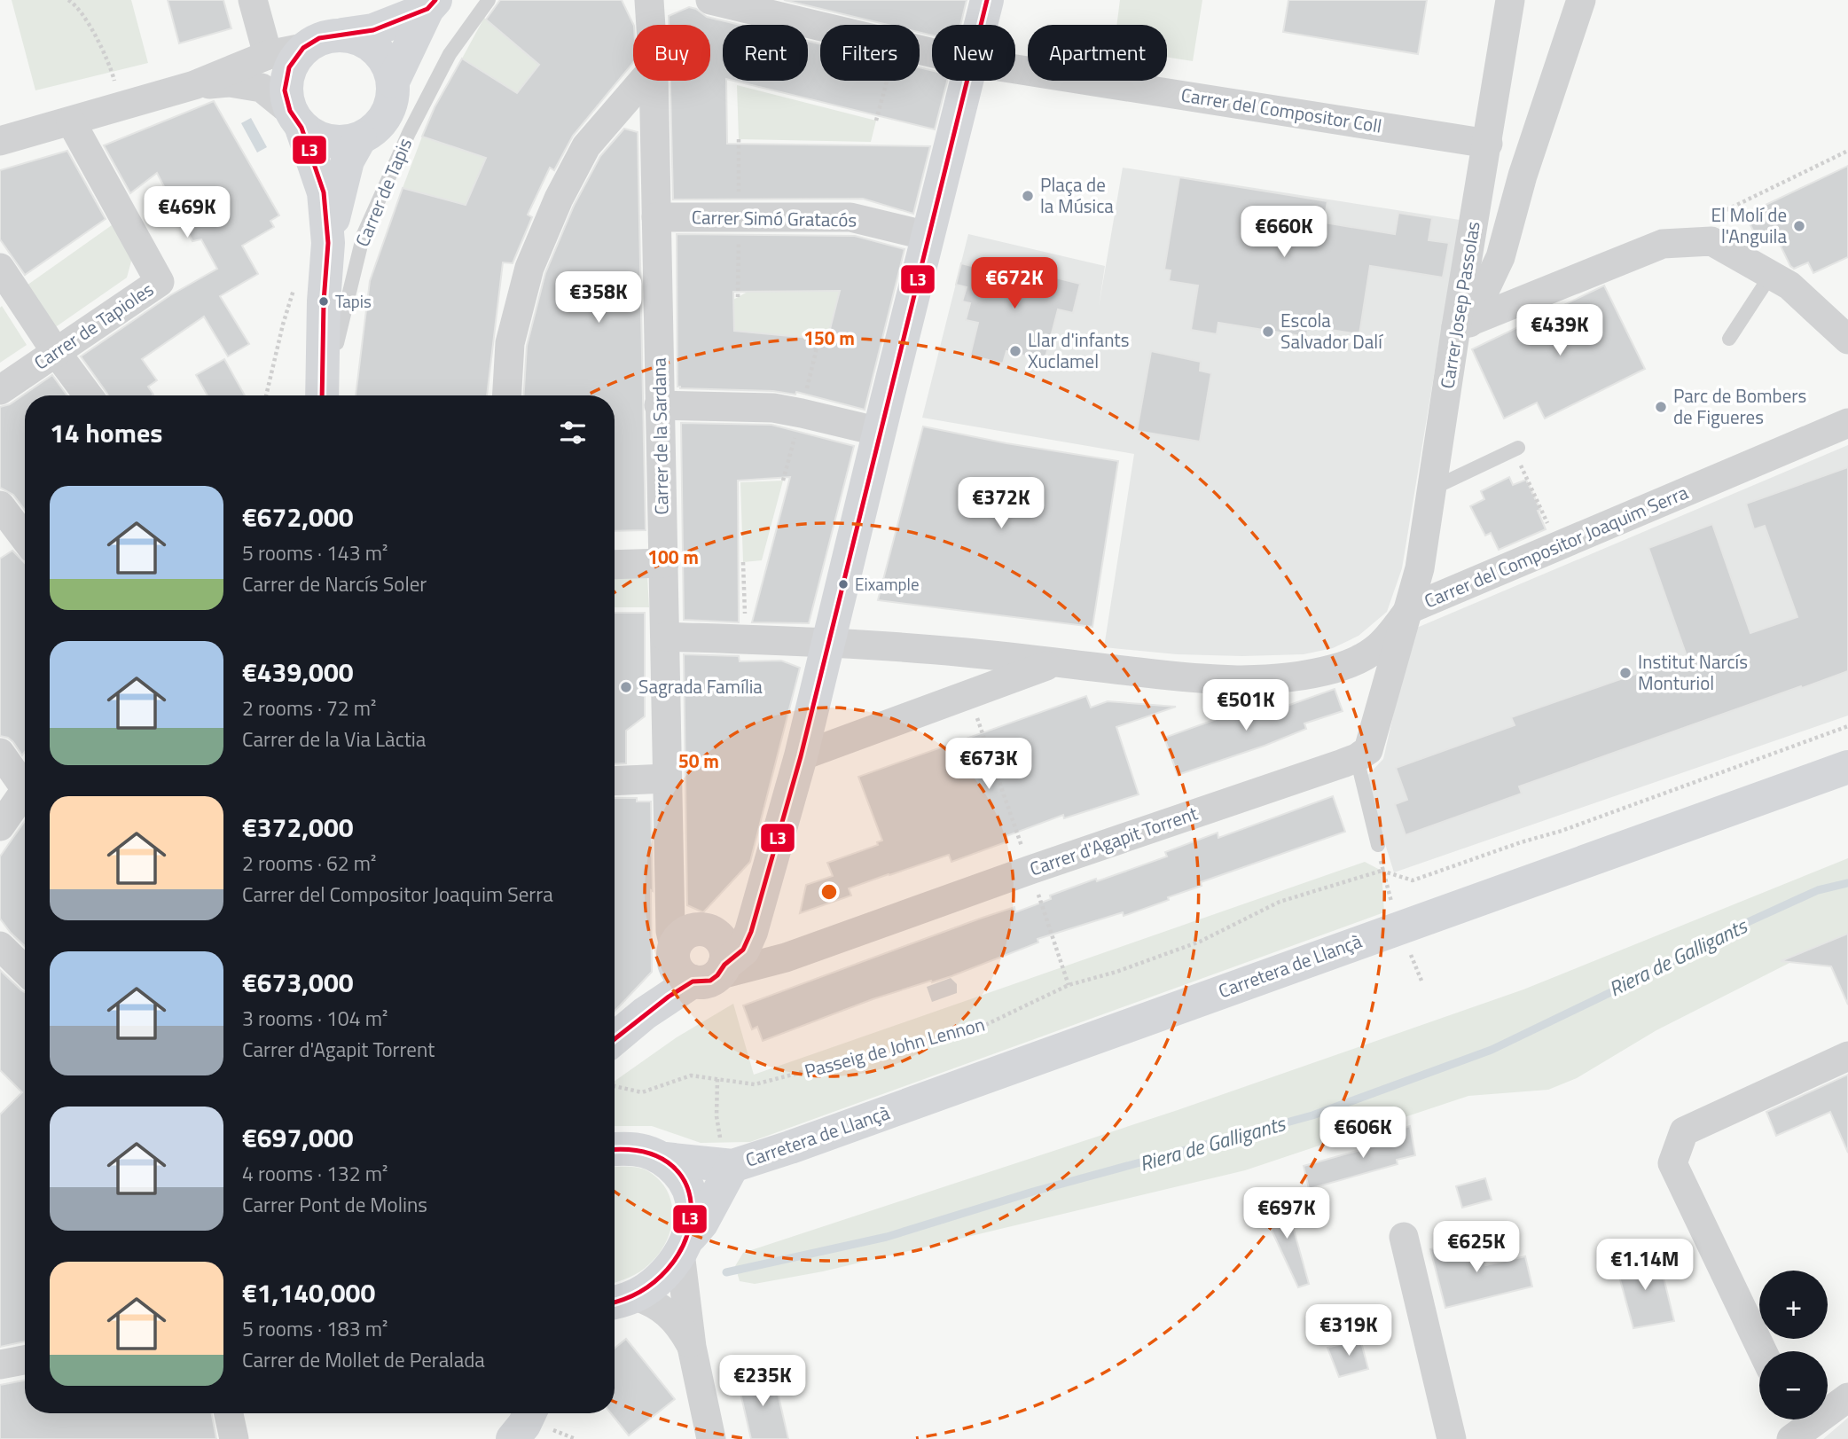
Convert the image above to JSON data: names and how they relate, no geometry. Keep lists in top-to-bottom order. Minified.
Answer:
{"streets":{"street":["Carrer del Compositor Coll","Carrer de Tapis","Carrer Simó Gratacós","Carrer Josep Passolas","Carrer de Tapioles","Carrer de la Sardana","Carrer del Compositor Joaquim Serra","Carrer d'Agapit Torrent","Carretera de Llançà"],"path":["Passeig de John Lennon"]},"crossings":[["Carrer del Compositor Coll","Carrer Josep Passolas"],["Carrer Simó Gratacós","Carrer de la Sardana"],["Carrer Josep Passolas","Carrer del Compositor Joaquim Serra"],["Carrer de la Sardana","Carrer del Compositor Joaquim Serra"],["Carrer de la Sardana","Carrer d'Agapit Torrent"]],"water":["Riera de Galligants"],"places":["Plaça de la Música","El Molí de l'Anguila","Tapis","Escola Salvador Dalí","Llar d'infants Xuclamel","Parc de Bombers de Figueres","Eixample","Institut Narcís Monturiol","Sagrada Família"],"lines":["transit line L3"],"page":{"chip":["Buy","Rent","Filters","New","Apartment"],"price":["€469K","€660K","€672K","€358K","€439K","€372K","€501K","€673K","€606K","€697K","€625K","€1.14M","€319K","€235K"],"heading":"14 homes","list":[{"name":"€672,000","note":"5 rooms · 143 m² · Carrer de Narcís Soler"},{"name":"€439,000","note":"2 rooms · 72 m² · Carrer de la Via Làctia"},{"name":"€372,000","note":"2 rooms · 62 m² · Carrer del Compositor Joaquim Serra"},{"name":"€673,000","note":"3 rooms · 104 m² · Carrer d'Agapit Torrent"},{"name":"€697,000","note":"4 rooms · 132 m² · Carrer Pont de Molins"},{"name":"€1,140,000","note":"5 rooms · 183 m² · Carrer de Mollet de Peralada"}],"map_buttons":["+","−"]},"rings":["150 m","100 m","50 m"]}
